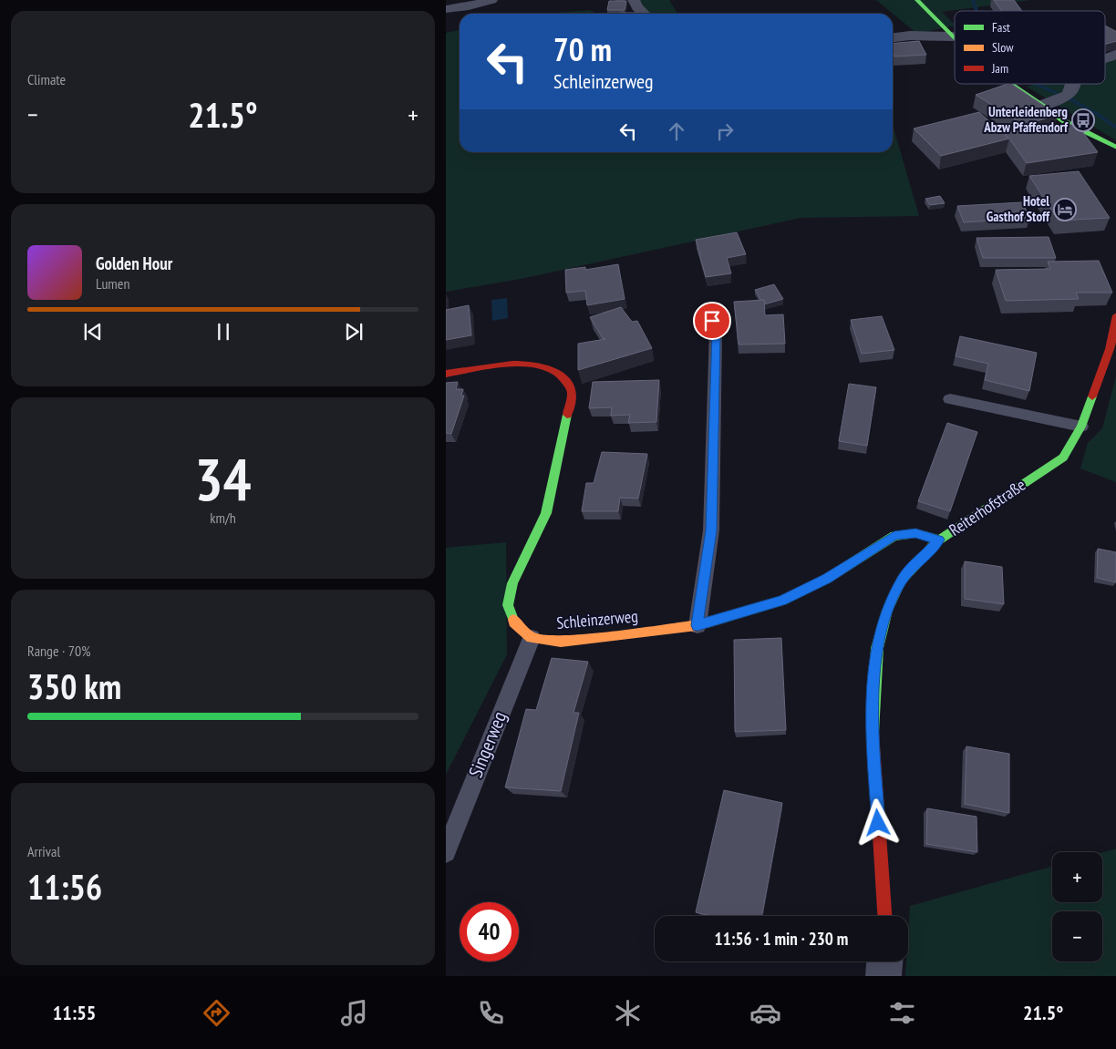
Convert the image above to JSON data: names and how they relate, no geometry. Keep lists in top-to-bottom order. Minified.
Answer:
{"streets":{"street":["Reiterhofstraße","Schleinzerweg"],"lane":["Singerweg"]},"crossings":[["Reiterhofstraße","Schleinzerweg"],["Schleinzerweg","Singerweg"]],"places":{"bus stop":["Unterleidenberg Abzw Pfaffendorf"],"hotel":["Hotel Gasthof Stoff"]},"legend":["Fast","Slow","Jam"],"page":{"tile":["Climate",["34","km/h"],["Range · 70%","350 km"],["Arrival","11:56"]],"turn":["70 m","Schleinzerweg"],"heat":["−","21.5°","+"],"song":["Golden Hour","Lumen"],"map_buttons":["+","−"],"limit":"40","trip":"11:56 · 1 min · 230 m","tabs":["11:55","21.5°"]}}
